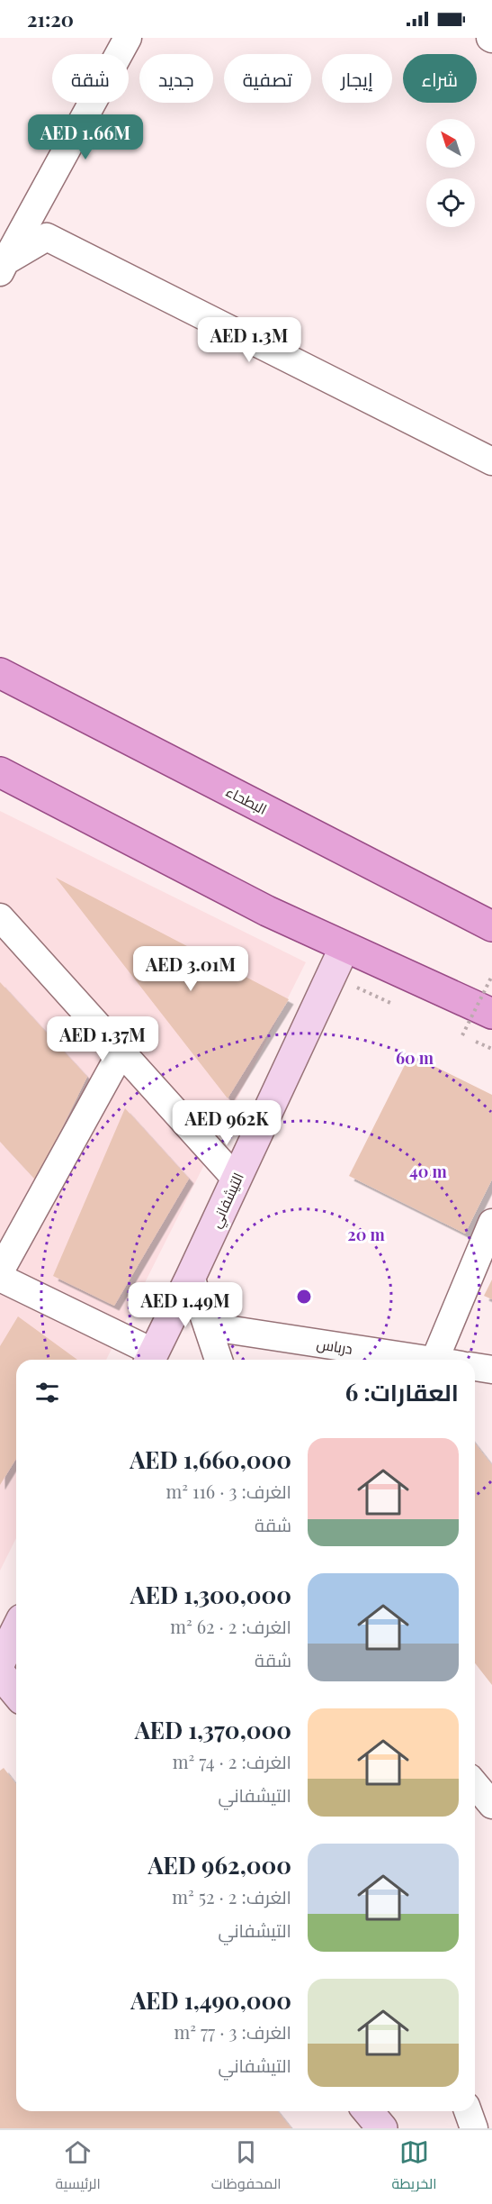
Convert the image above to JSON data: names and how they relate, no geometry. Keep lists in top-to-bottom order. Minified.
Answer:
{"streets":{"main road":["البطحاء"],"street":["التيشفاني","درباس"]},"north":"top left","page":{"status":"21:20","chip":["شراء","إيجار","تصفية","جديد","شقة"],"price":["AED 1.66M","AED 1.3M","AED 3.01M","AED 1.37M","AED 962K","AED 1.49M"],"heading":"العقارات: 6","list":[{"name":"AED 1,660,000","note":"الغرف: 3 · 116 m² · شقة"},{"name":"AED 1,300,000","note":"الغرف: 2 · 62 m² · شقة"},{"name":"AED 1,370,000","note":"الغرف: 2 · 74 m² · التيشفاني"},{"name":"AED 962,000","note":"الغرف: 2 · 52 m² · التيشفاني"},{"name":"AED 1,490,000","note":"الغرف: 3 · 77 m² · التيشفاني"}],"tabs":["الخريطة","المحفوظات","الرئيسية"]},"rings":["60 m","40 m","20 m"]}
